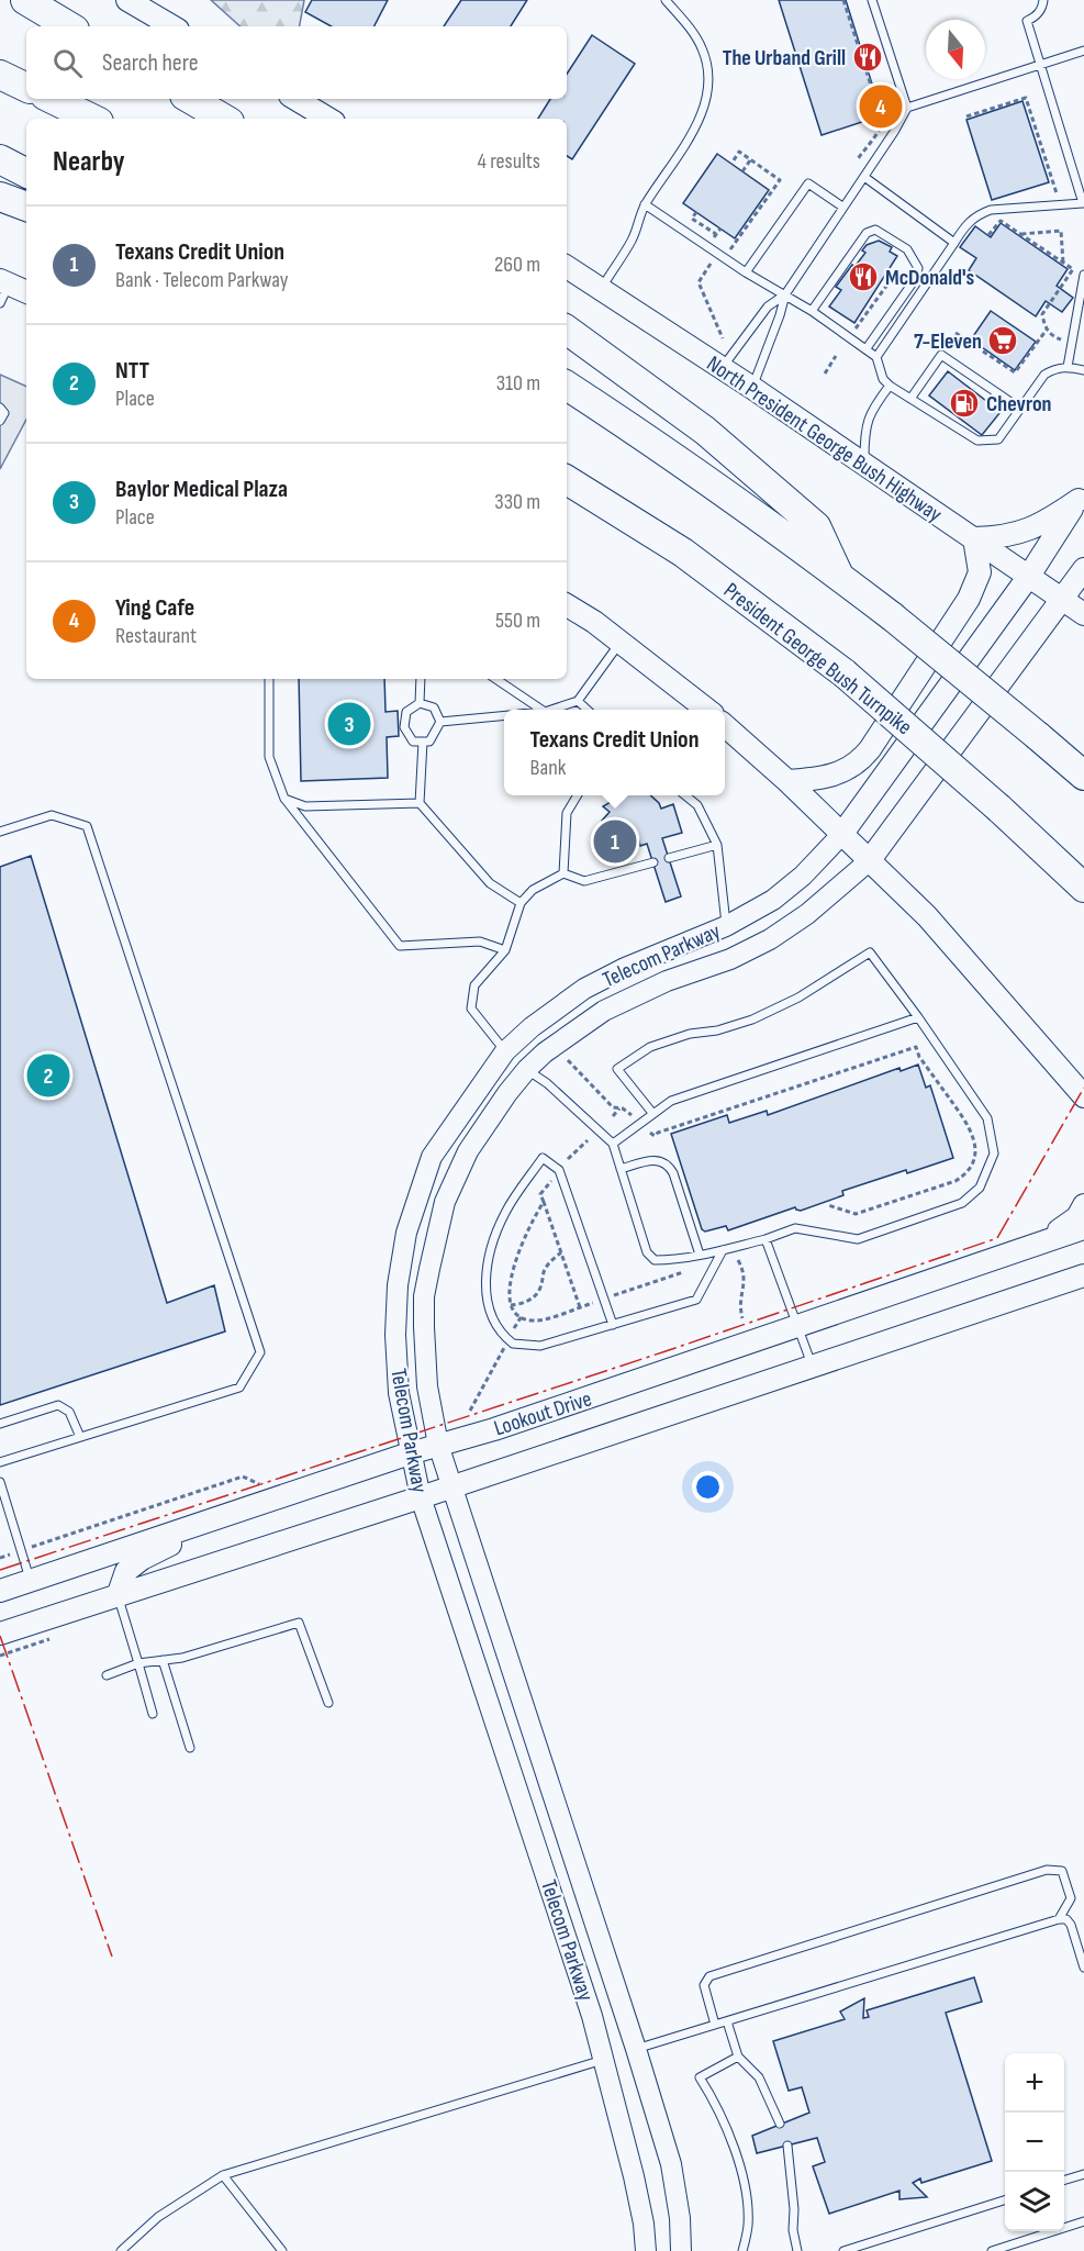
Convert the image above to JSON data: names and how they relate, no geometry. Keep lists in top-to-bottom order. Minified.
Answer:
{"streets":{"highway":["President George Bush Turnpike"],"main road":["North President George Bush Highway","Telecom Parkway","Lookout Drive"]},"crossings":[["North President George Bush Highway","Telecom Parkway"],["Telecom Parkway","Lookout Drive"]],"places":{"restaurant":["The Urband Grill","McDonald's"],"supermarket":["7-Eleven"],"fuel station":["Chevron"]},"north":"bottom","page":{"search":"Search here","pins":["4","3","1","2"],"heading":["Nearby","4 results"],"list":[{"mark":"1","name":"Texans Credit Union","note":"Bank · Telecom Parkway","value":"260 m"},{"mark":"2","name":"NTT","note":"Place","value":"310 m"},{"mark":"3","name":"Baylor Medical Plaza","note":"Place","value":"330 m"},{"mark":"4","name":"Ying Cafe","note":"Restaurant","value":"550 m"}],"popup":["Texans Credit Union","Bank"],"map_buttons":["+","−"]}}
